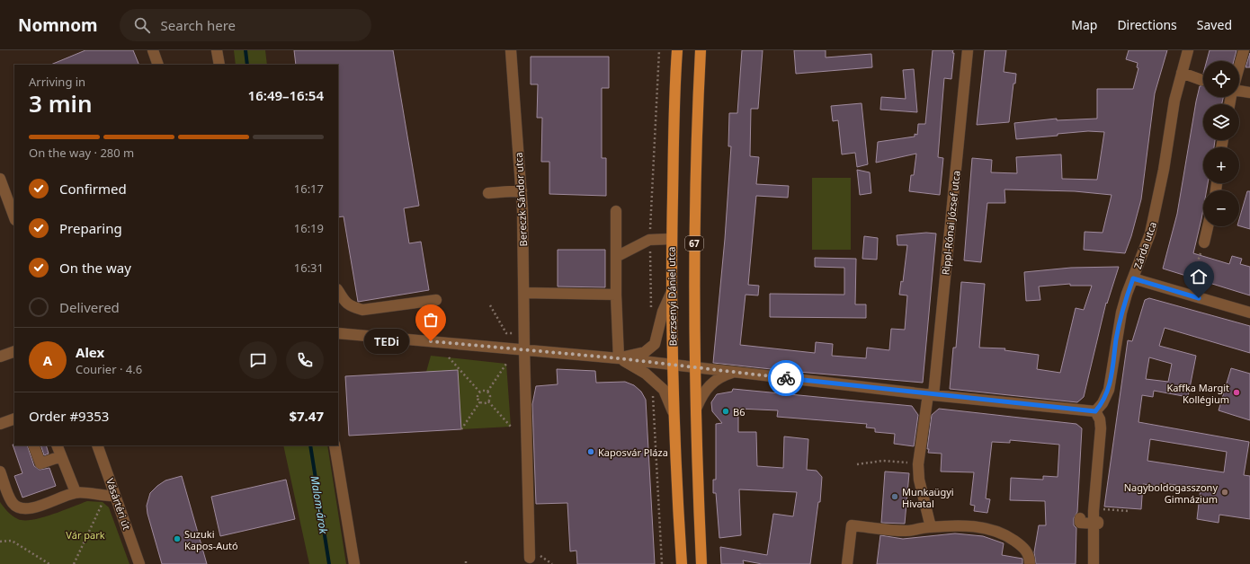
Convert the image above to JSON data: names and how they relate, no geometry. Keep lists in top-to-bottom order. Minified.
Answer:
{"streets":{"main road":["67","Berzsenyi Dániel utca"],"street":["Bereczk Sándor utca","Rippl-Rónai József utca","Zárda utca","Vásártéri út"]},"water":["Malom-árok"],"parks":["Vár park"],"places":["TEDi","Kaffka Margit Kollégium","B6","Kaposvár Pláza","Nagyboldogasszony Gimnázium","Munkaügyi Hivatal","Suzuki Kapos-Autó"],"page":{"header":"Nomnom","search":"Search here","nav":["Map","Directions","Saved"],"map_buttons":["+","−"],"heading":["3 min","Arriving in","16:49–16:54"],"panel":["Alex","Courier · 4.6","Order #9353","$7.47"],"bar":"On the way · 280 m","list":[["Confirmed","16:17"],["Preparing","16:19"],["On the way","16:31"],"Delivered"],"bubble":"TEDi","round":"A"}}
